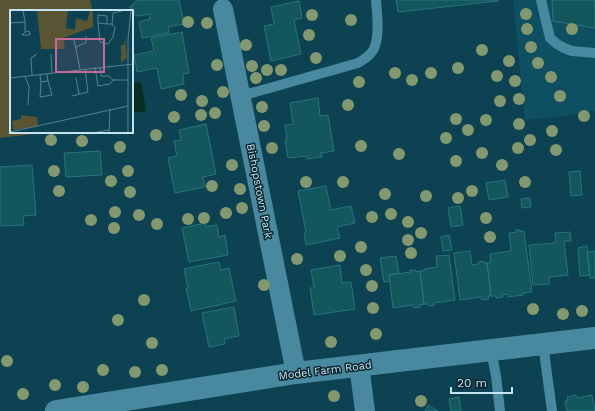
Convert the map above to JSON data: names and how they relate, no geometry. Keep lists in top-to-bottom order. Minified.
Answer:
{"streets":{"main road":["Model Farm Road"],"street":["Bishopstown Park"]},"crossings":[["Bishopstown Park","Model Farm Road"]],"scale_bar":"20 m"}
